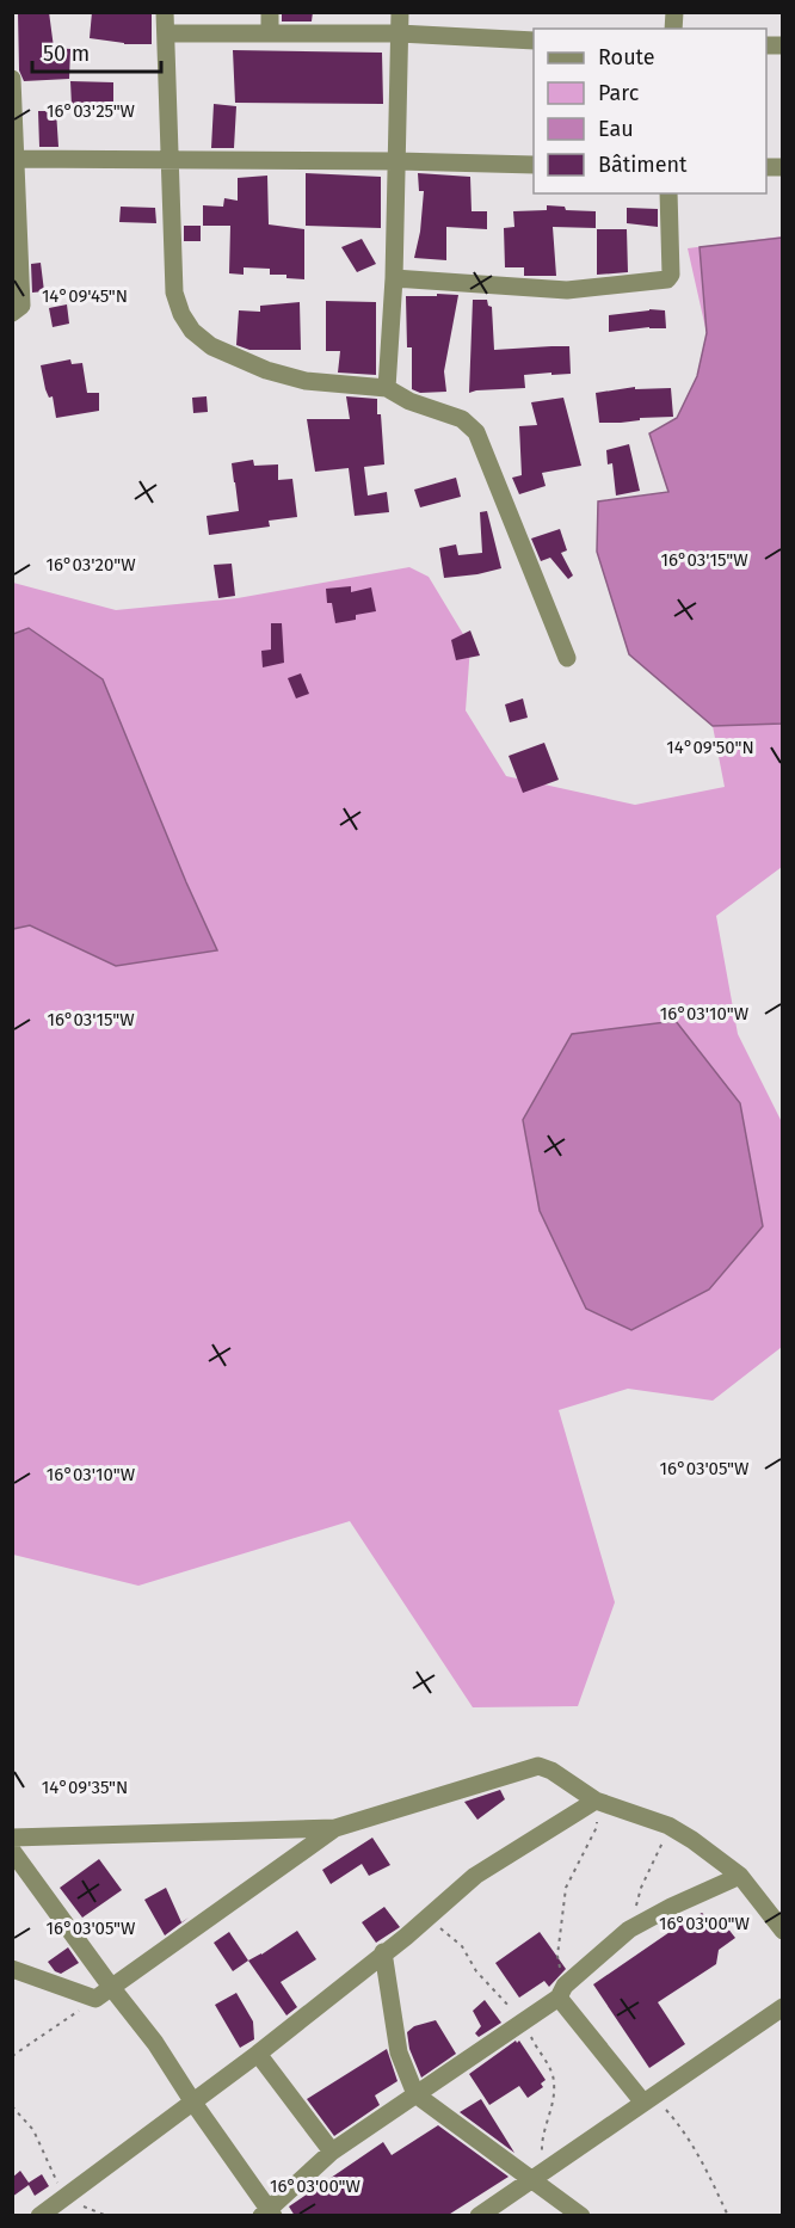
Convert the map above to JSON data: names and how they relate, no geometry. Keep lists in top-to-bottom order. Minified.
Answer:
{"legend":["Route","Parc","Eau","Bâtiment"],"scale_bar":"50 m","coordinates":["16°03'25\"W","14°09'45\"N","16°03'15\"W","16°03'20\"W","14°09'50\"N","16°03'10\"W","16°03'05\"W","14°09'35\"N","16°03'00\"W"]}
